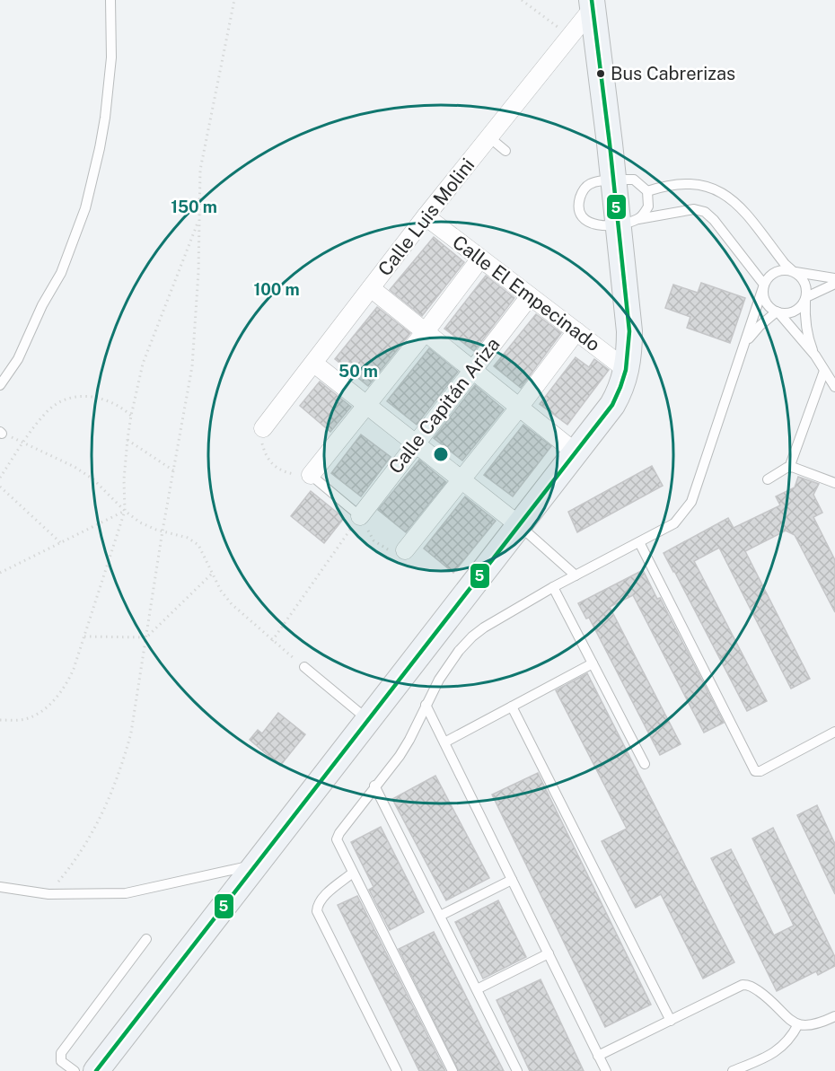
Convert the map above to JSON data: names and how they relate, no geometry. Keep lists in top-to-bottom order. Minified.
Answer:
{"streets":{"street":["Calle Luis Molini","Calle El Empecinado","Calle Capitán Ariza"]},"crossings":[["Calle Luis Molini","Calle El Empecinado"],["Calle El Empecinado","Calle Capitán Ariza"]],"places":["Bus Cabrerizas"],"lines":["transit line 5"],"rings":["150 m","100 m","50 m"]}
